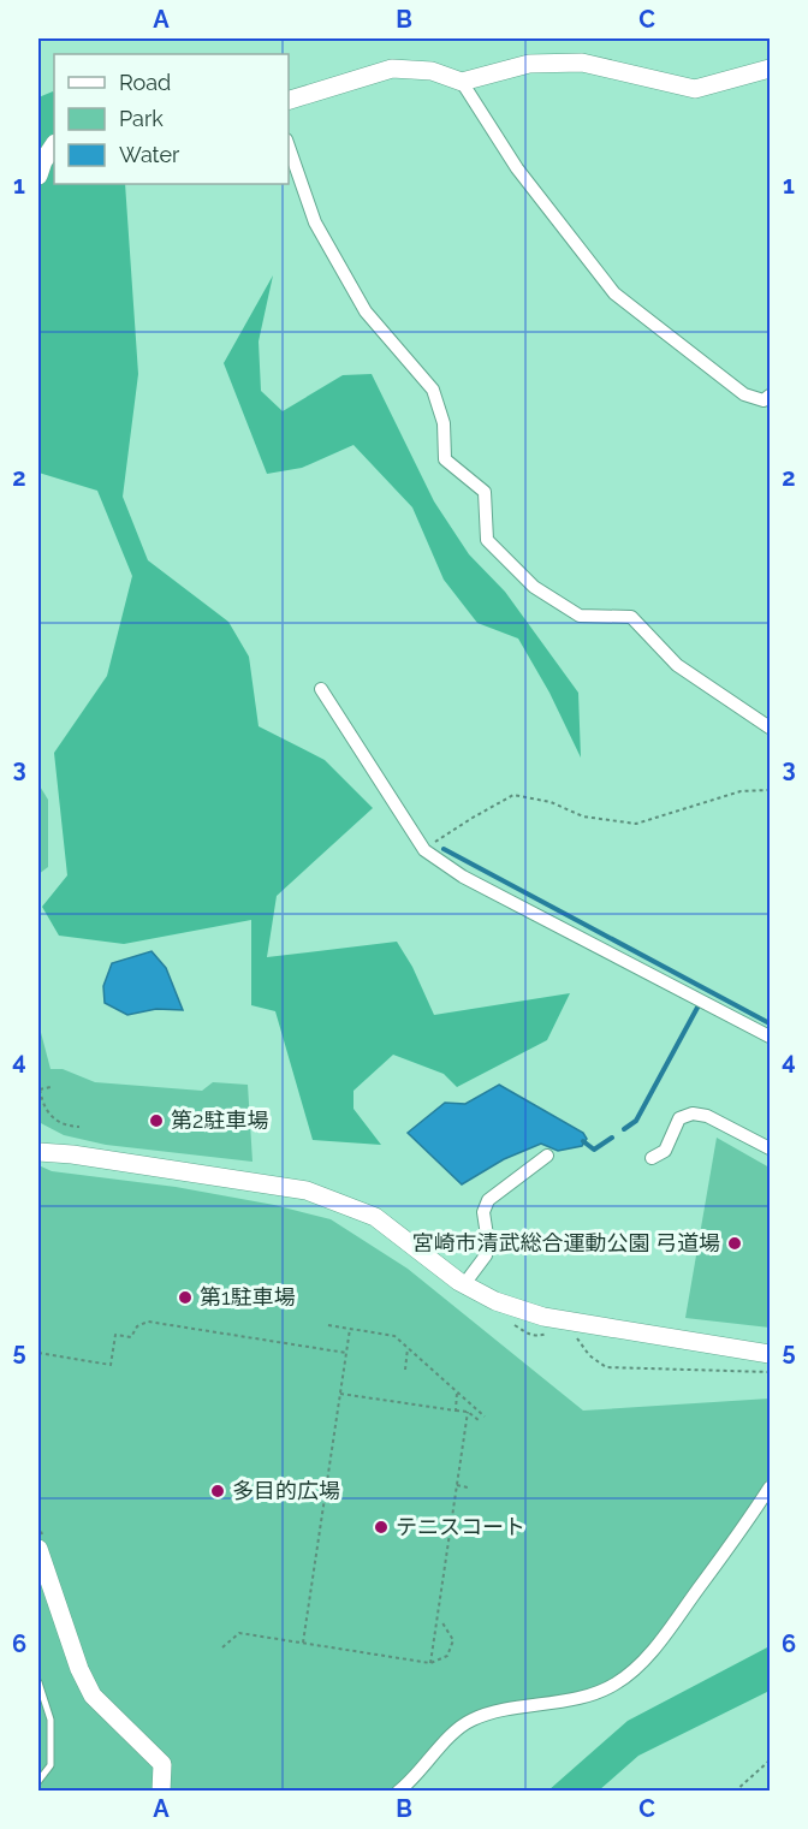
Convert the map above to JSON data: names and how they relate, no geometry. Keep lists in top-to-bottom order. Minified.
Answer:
{"places":["第2駐車場","宮崎市清武総合運動公園 弓道場","第1駐車場","多目的広場","テニスコート"],"legend":["Road","Park","Water"],"grid":{"columns":["A","B","C"],"rows":["1","2","3","4","5","6"]}}
